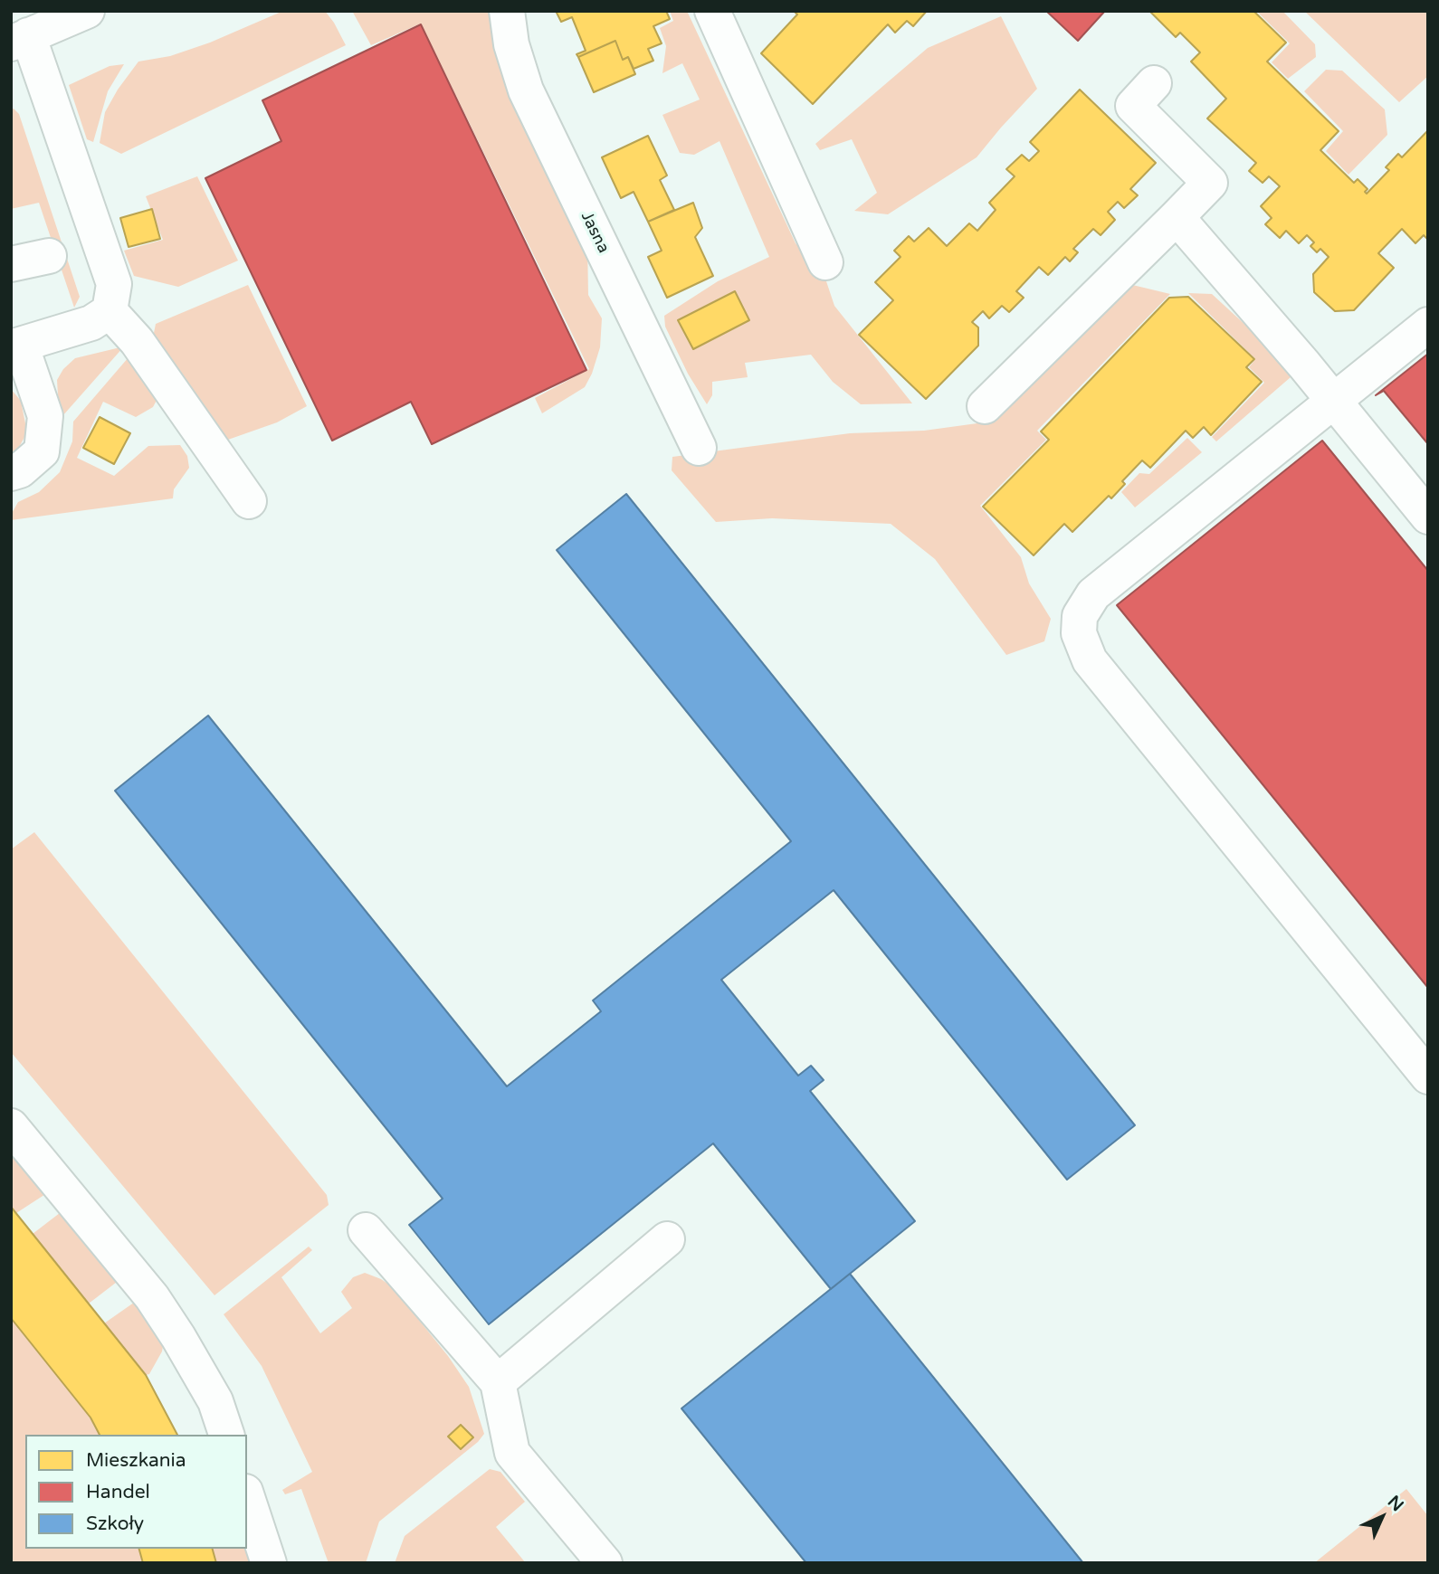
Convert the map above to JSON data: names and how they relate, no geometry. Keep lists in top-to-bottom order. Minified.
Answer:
{"streets":{"street":["Jasna"]},"legend":["Mieszkania","Handel","Szkoły"],"north":"top right"}
